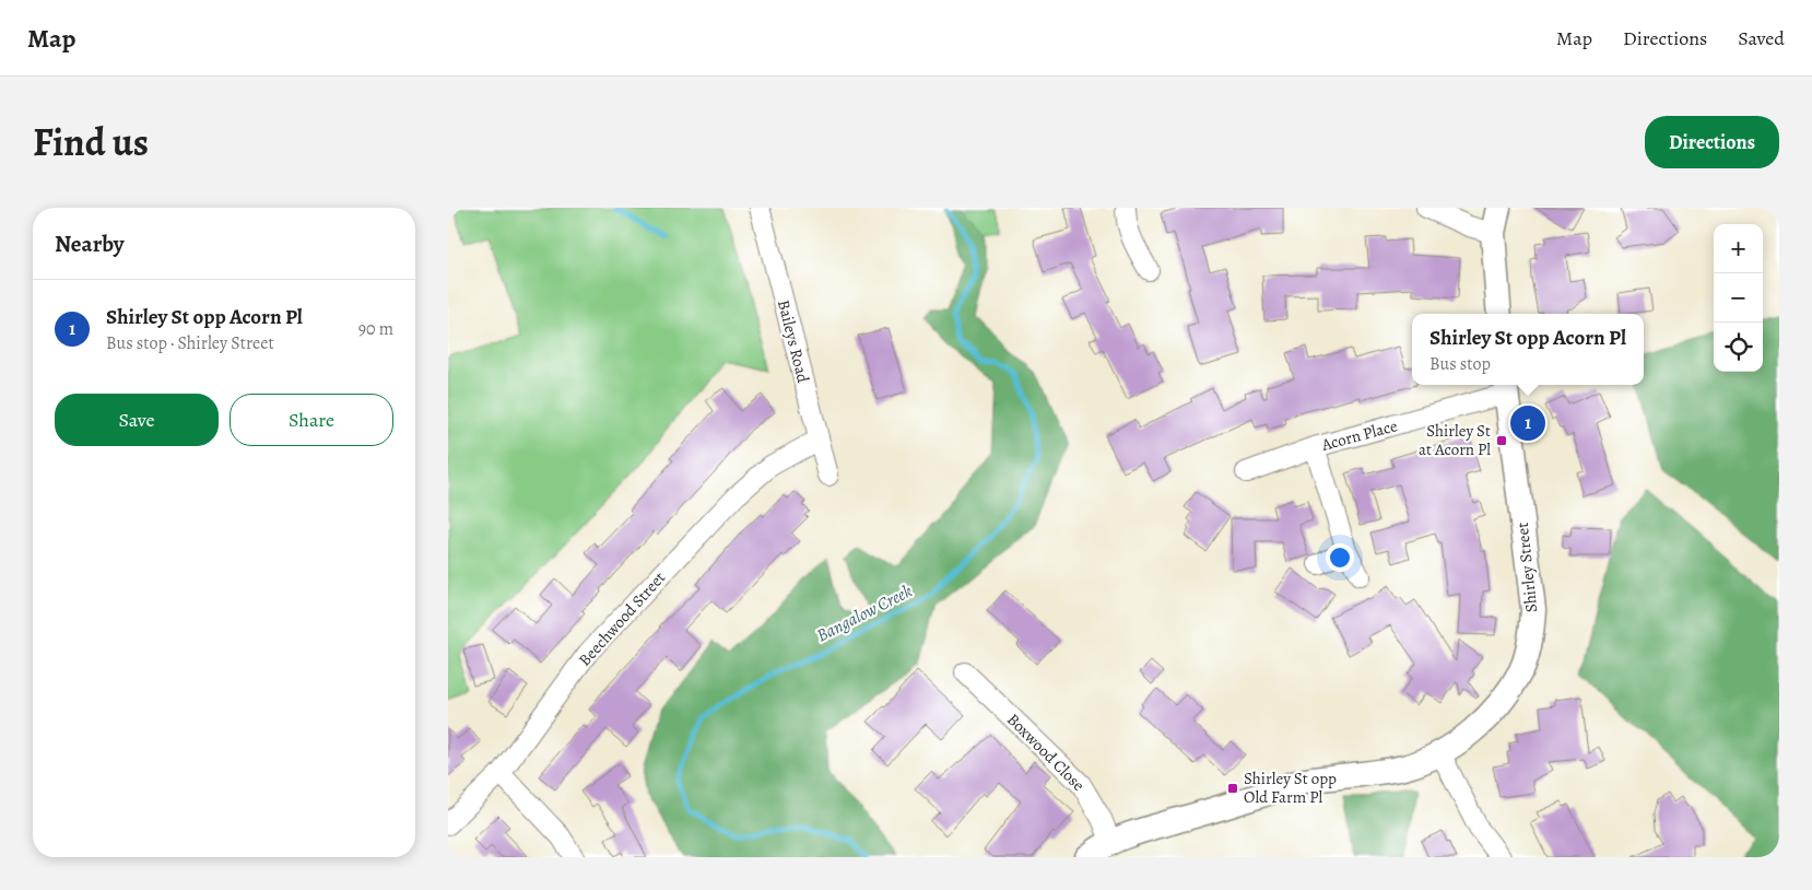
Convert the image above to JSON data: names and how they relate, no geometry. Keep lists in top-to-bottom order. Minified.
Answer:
{"streets":{"street":["Baileys Road","Acorn Place","Shirley Street","Beechwood Street","Boxwood Close"]},"crossings":[["Baileys Road","Beechwood Street"],["Acorn Place","Shirley Street"],["Shirley Street","Boxwood Close"]],"water":["Bangalow Creek"],"places":{"transit":["Shirley St at Acorn Pl","Shirley St opp Old Farm Pl"]},"page":{"header":"Map","nav":["Map","Directions","Saved"],"title":"Find us","buttons":["Directions",["Save","Share"]],"heading":"Nearby","map_buttons":["+","−"],"list":[{"mark":"1","name":"Shirley St opp Acorn Pl","note":"Bus stop · Shirley Street","value":"90 m"}],"popup":["Shirley St opp Acorn Pl","Bus stop"],"pins":"1"}}
